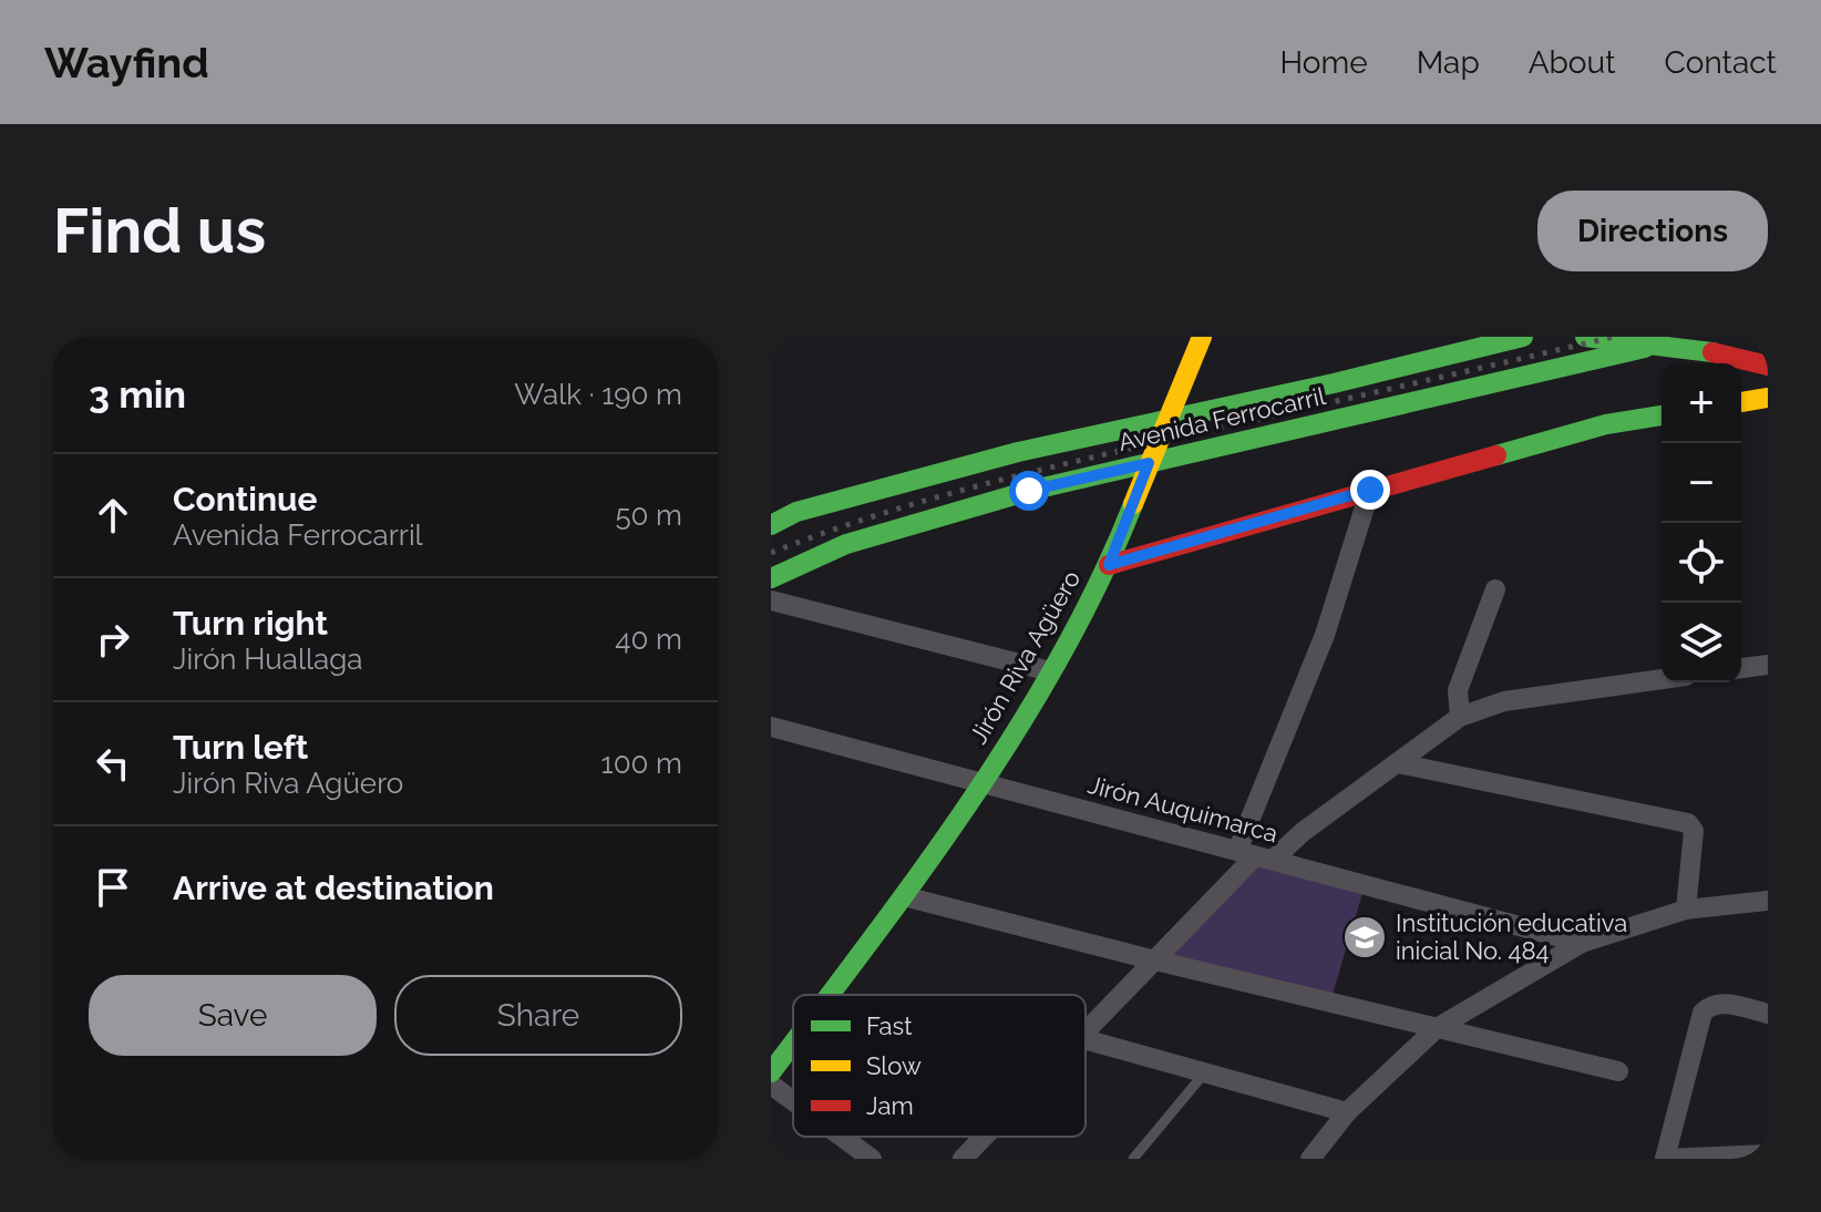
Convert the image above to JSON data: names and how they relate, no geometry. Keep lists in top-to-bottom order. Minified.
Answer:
{"streets":{"main road":["Avenida Ferrocarril","Jirón Riva Agüero"],"street":["Jirón Auquimarca"]},"crossings":[["Jirón Riva Agüero","Jirón Auquimarca"]],"places":{"school or university":["Institución educativa inicial No. 484"]},"legend":["Fast","Slow","Jam"],"page":{"header":"Wayfind","nav":["Home","Map","About","Contact"],"buttons":["Directions",["Save","Share"]],"title":"Find us","heading":["3 min","Walk · 190 m"],"map_buttons":["+","−"],"list":[["Continue","Avenida Ferrocarril","50 m"],["Turn right","Jirón Huallaga","40 m"],["Turn left","Jirón Riva Agüero","100 m"],"Arrive at destination"]}}
